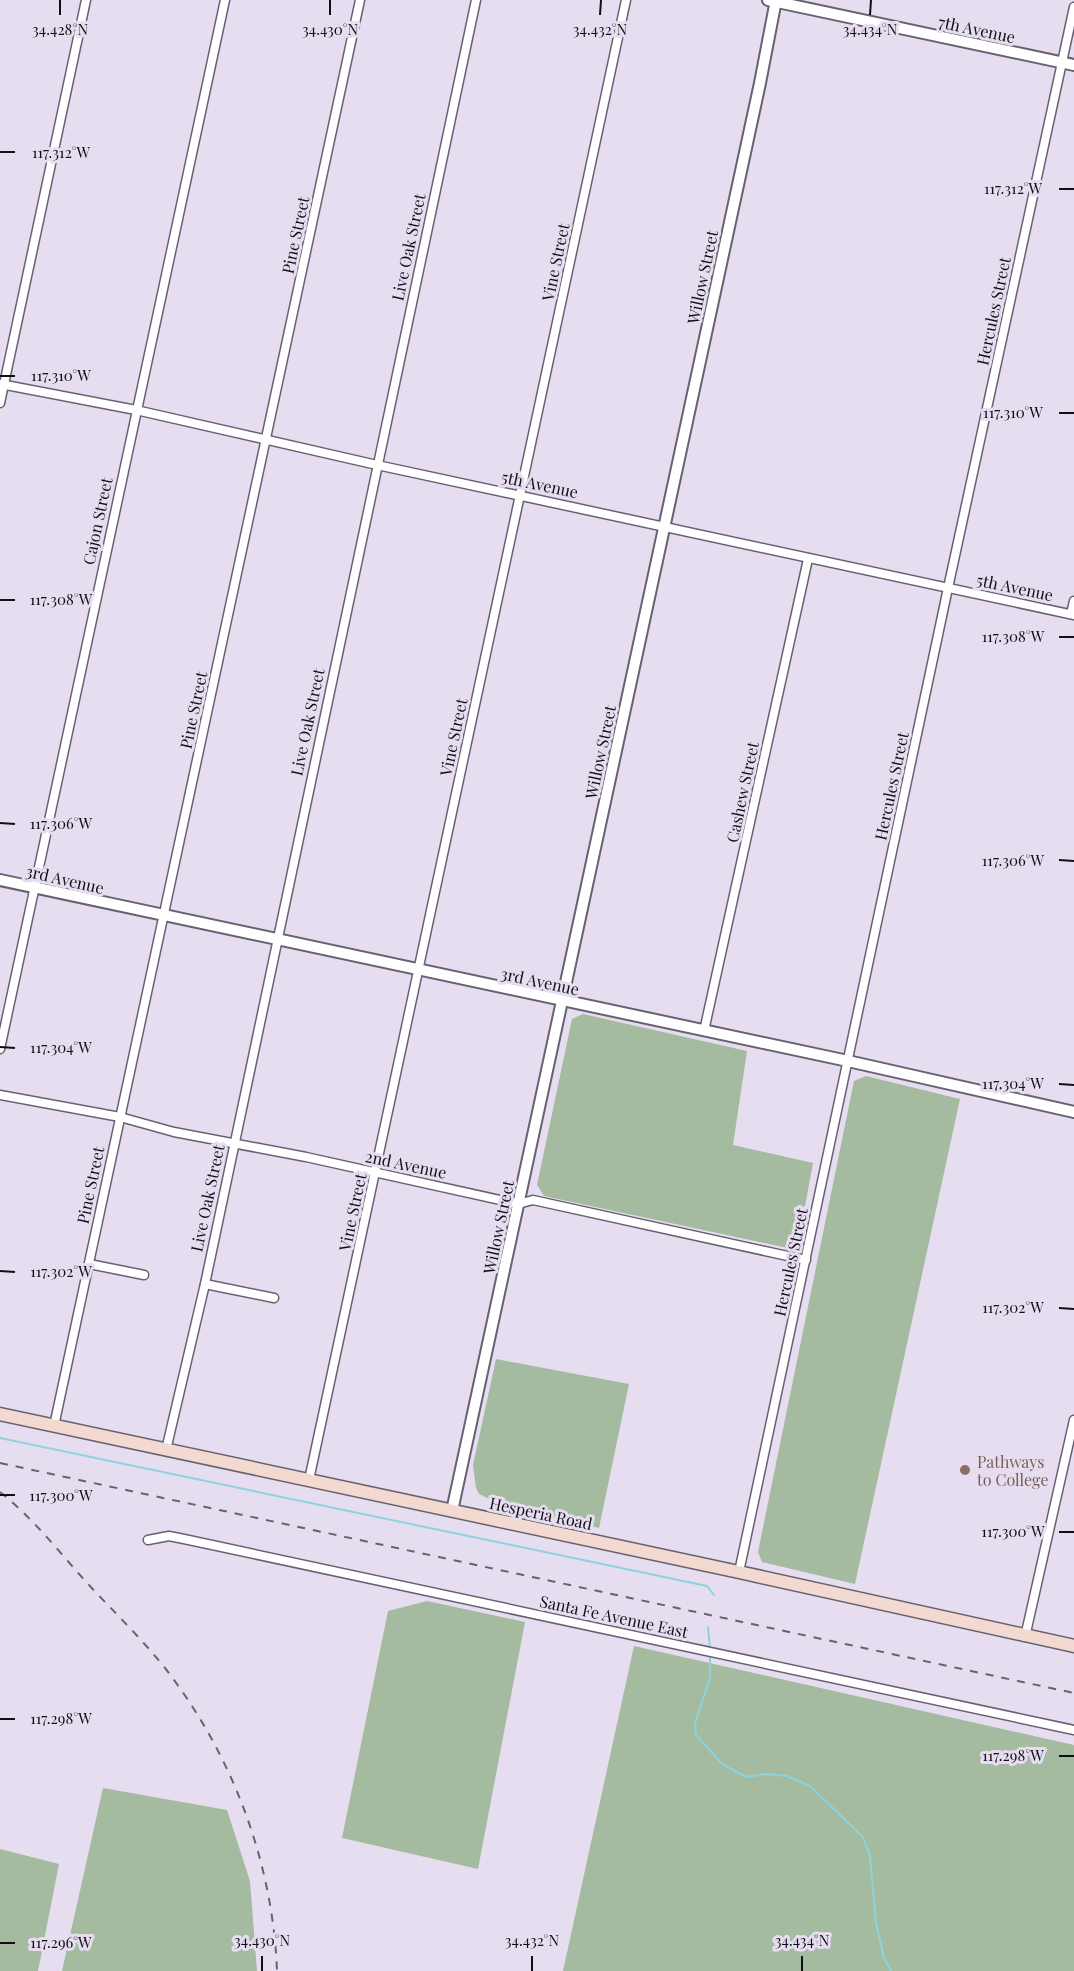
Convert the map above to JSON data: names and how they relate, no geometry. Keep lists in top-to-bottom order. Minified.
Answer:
{"streets":{"main road":["Hesperia Road"],"street":["7th Avenue","Pine Street","Live Oak Street","Vine Street","Willow Street","Hercules Street","5th Avenue","Cajon Street","Cashew Street","3rd Avenue","2nd Avenue","Santa Fe Avenue East"]},"crossings":[["7th Avenue","Willow Street"],["7th Avenue","Hercules Street"],["Pine Street","5th Avenue"],["Pine Street","3rd Avenue"],["Pine Street","2nd Avenue"],["Pine Street","Hesperia Road"],["Live Oak Street","5th Avenue"],["Live Oak Street","3rd Avenue"],["Live Oak Street","2nd Avenue"],["Live Oak Street","Hesperia Road"],["Vine Street","5th Avenue"],["Vine Street","3rd Avenue"],["Vine Street","2nd Avenue"],["Vine Street","Hesperia Road"],["Willow Street","5th Avenue"],["Willow Street","3rd Avenue"],["Willow Street","2nd Avenue"],["Willow Street","Hesperia Road"],["Hercules Street","5th Avenue"],["Hercules Street","3rd Avenue"],["Hercules Street","2nd Avenue"],["Hercules Street","Hesperia Road"],["5th Avenue","Cajon Street"],["5th Avenue","Cashew Street"],["Cajon Street","3rd Avenue"],["Cashew Street","3rd Avenue"]],"places":["Pathways to College"],"coordinates":["34.428°N","34.430°N","34.432°N","34.434°N","117.312°W","117.310°W","117.308°W","117.306°W","117.304°W","117.302°W","117.300°W","117.298°W","117.296°W"]}
